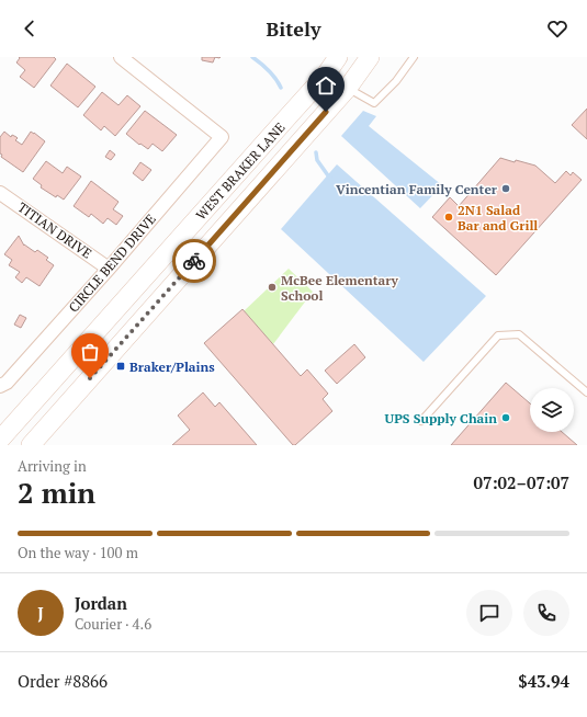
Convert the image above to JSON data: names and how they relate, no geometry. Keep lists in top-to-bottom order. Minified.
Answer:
{"streets":{"main road":["WEST BRAKER LANE"],"street":["TITIAN DRIVE","CIRCLE BEND DRIVE"]},"crossings":[["TITIAN DRIVE","CIRCLE BEND DRIVE"]],"places":{"other":["Vincentian Family Center","2N1 Salad Bar and Grill","McBee Elementary School","UPS Supply Chain"],"transit":["Braker/Plains"]},"page":{"header":"Bitely","heading":["2 min","Arriving in","07:02–07:07"],"panel":["Jordan","Courier · 4.6","Order #8866","$43.94"],"bar":"On the way · 100 m","round":"J"}}
